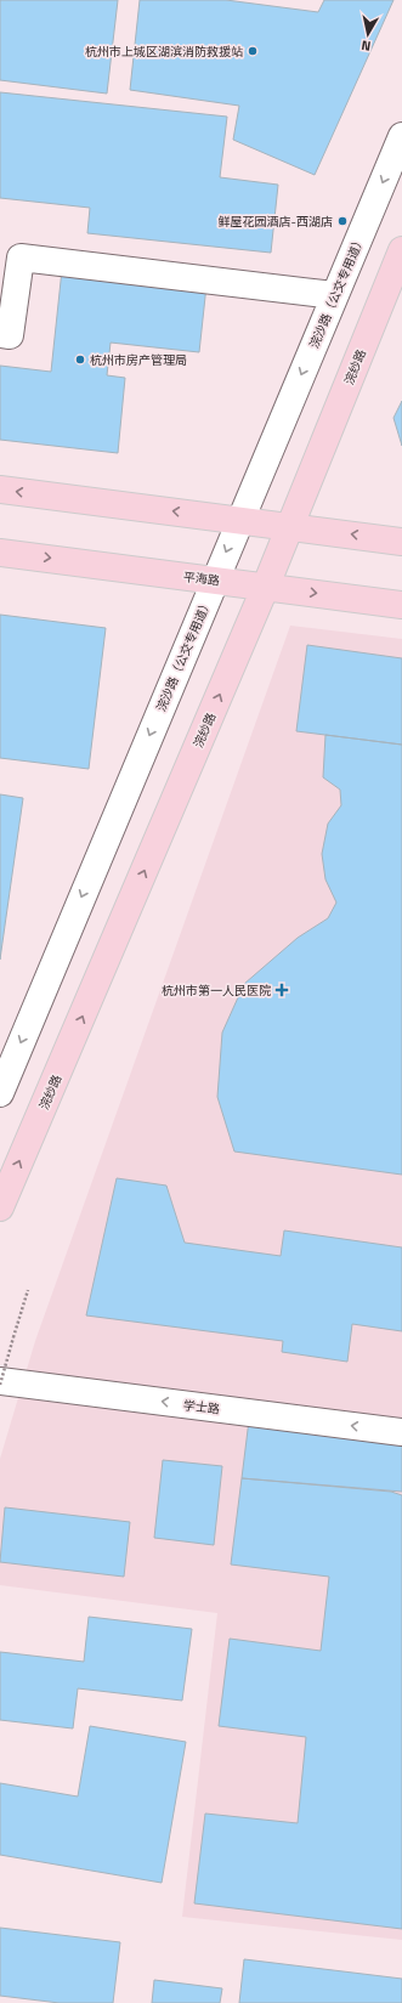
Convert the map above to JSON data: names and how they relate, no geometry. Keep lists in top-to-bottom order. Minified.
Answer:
{"streets":{"main road":["浣纱路","平海路"],"street":["浣沙路（公交专用道）","学士路"]},"crossings":[["浣沙路（公交专用道）","平海路"],["浣纱路","平海路"]],"one_way":["浣沙路（公交专用道）","浣纱路","学士路"],"places":{"other":["杭州市上城区湖滨消防救援站","鲜屋花园酒店-西湖店","杭州市房产管理局"],"health":["杭州市第一人民医院"]},"north":"bottom"}
